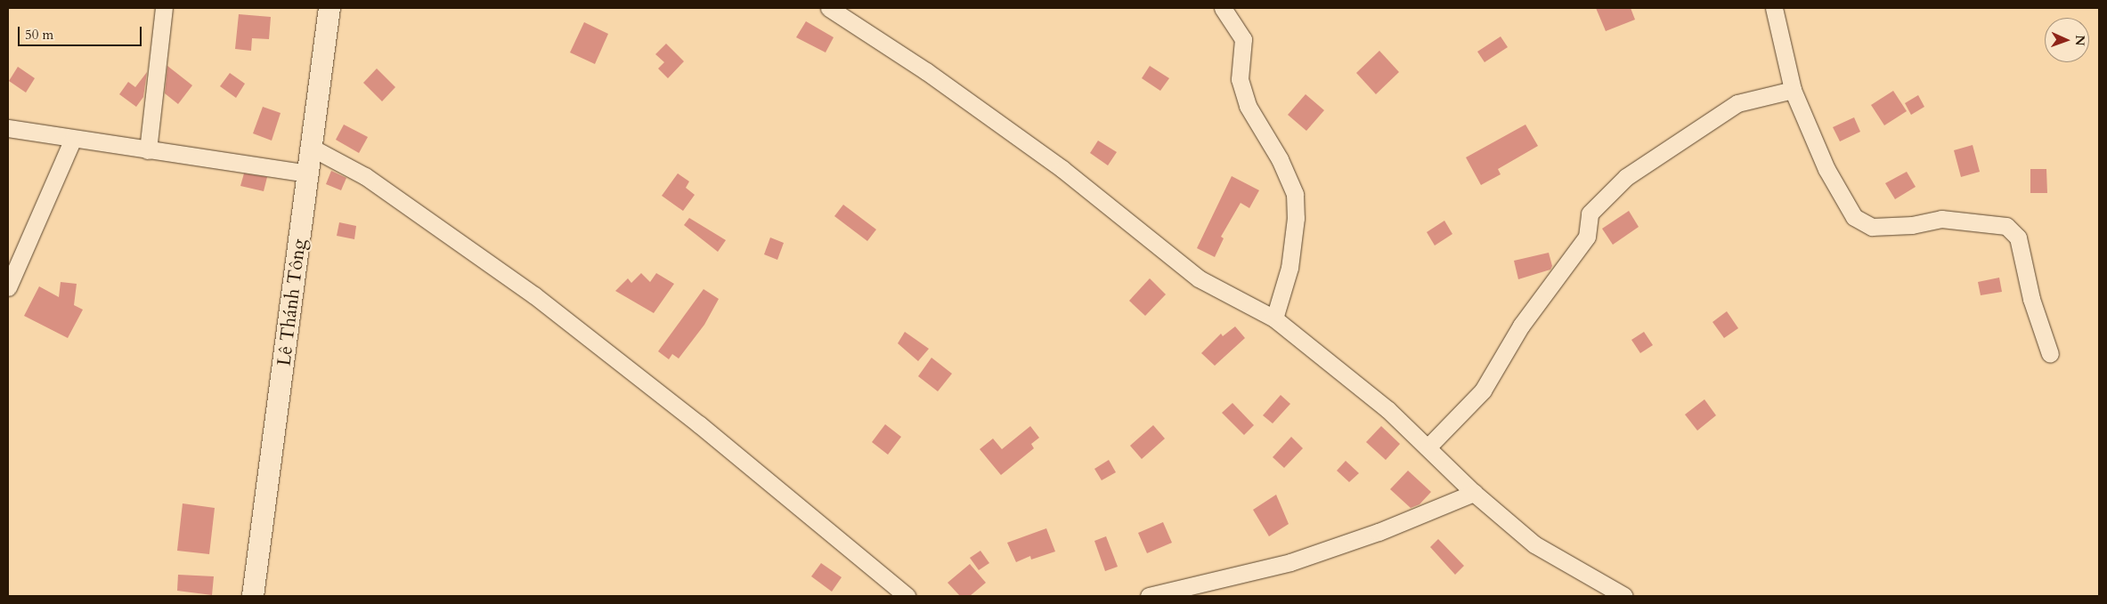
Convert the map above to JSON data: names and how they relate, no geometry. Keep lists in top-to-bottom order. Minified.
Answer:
{"streets":{"street":["Lê Thánh Tông"]},"scale_bar":"50 m","north":"right"}
